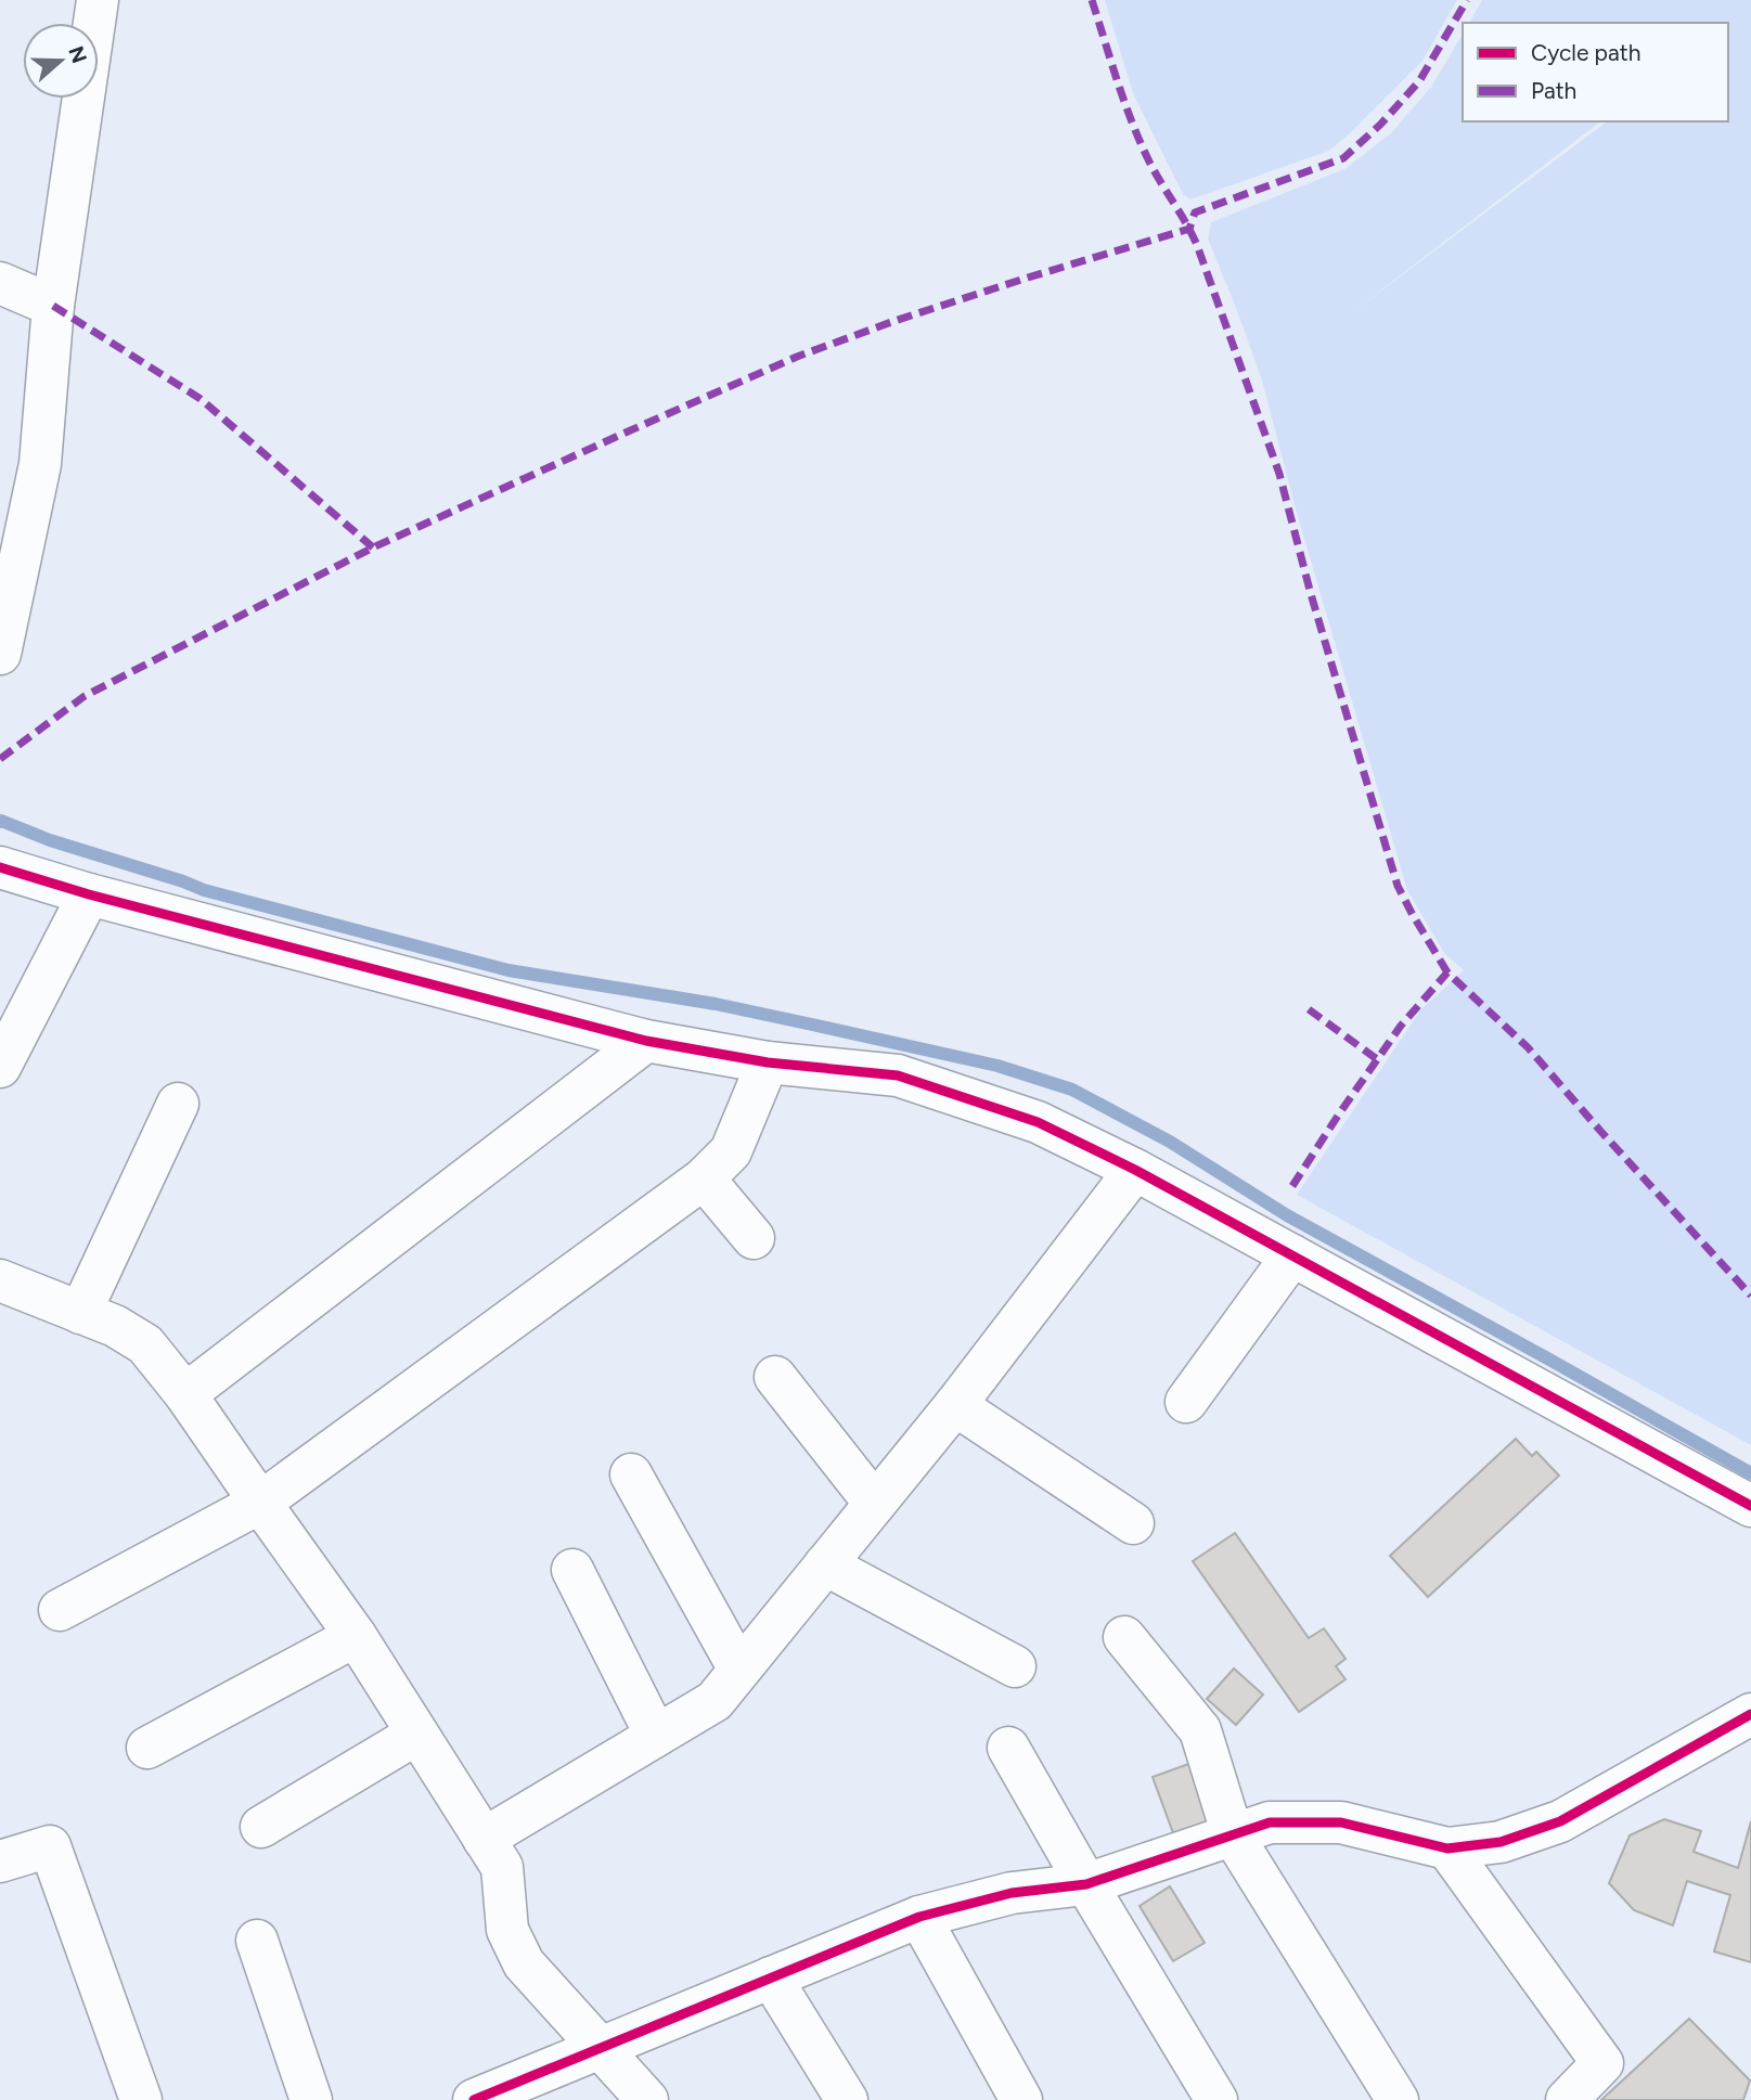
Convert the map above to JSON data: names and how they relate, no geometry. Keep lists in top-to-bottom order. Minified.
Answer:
{"legend":["Cycle path","Path"],"north":"right"}
